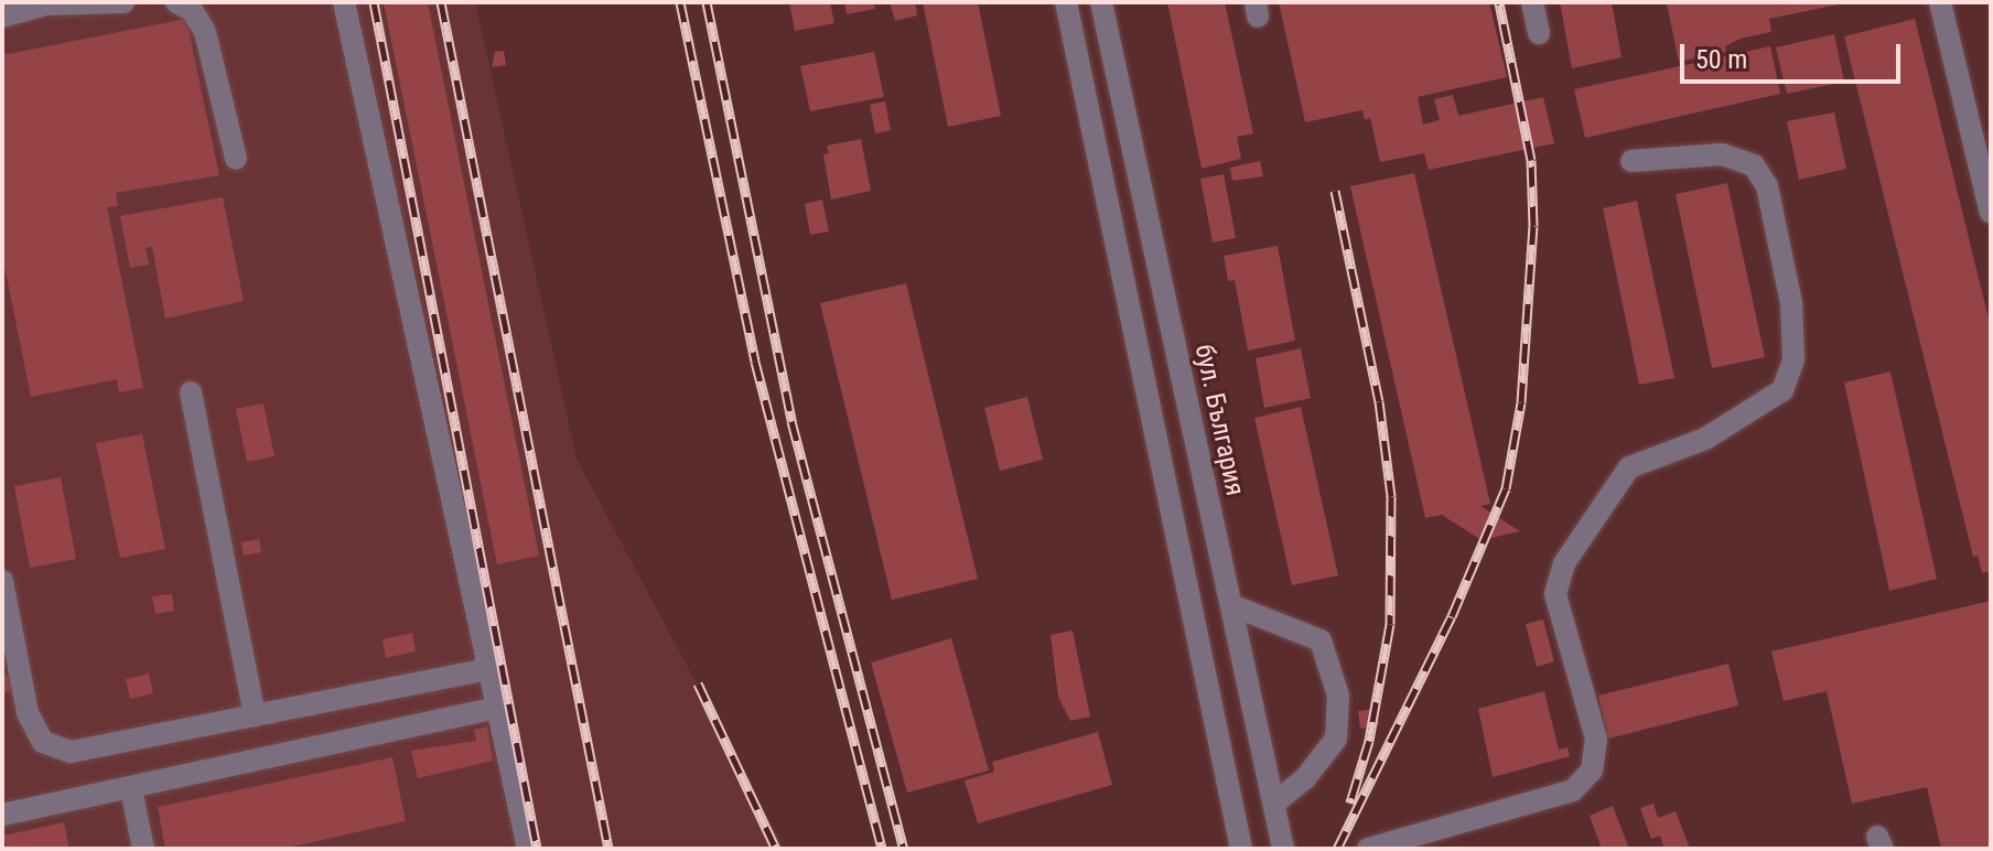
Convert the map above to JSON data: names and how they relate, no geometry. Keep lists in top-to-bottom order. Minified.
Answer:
{"streets":{"street":["бул. България"]},"scale_bar":"50 m"}
